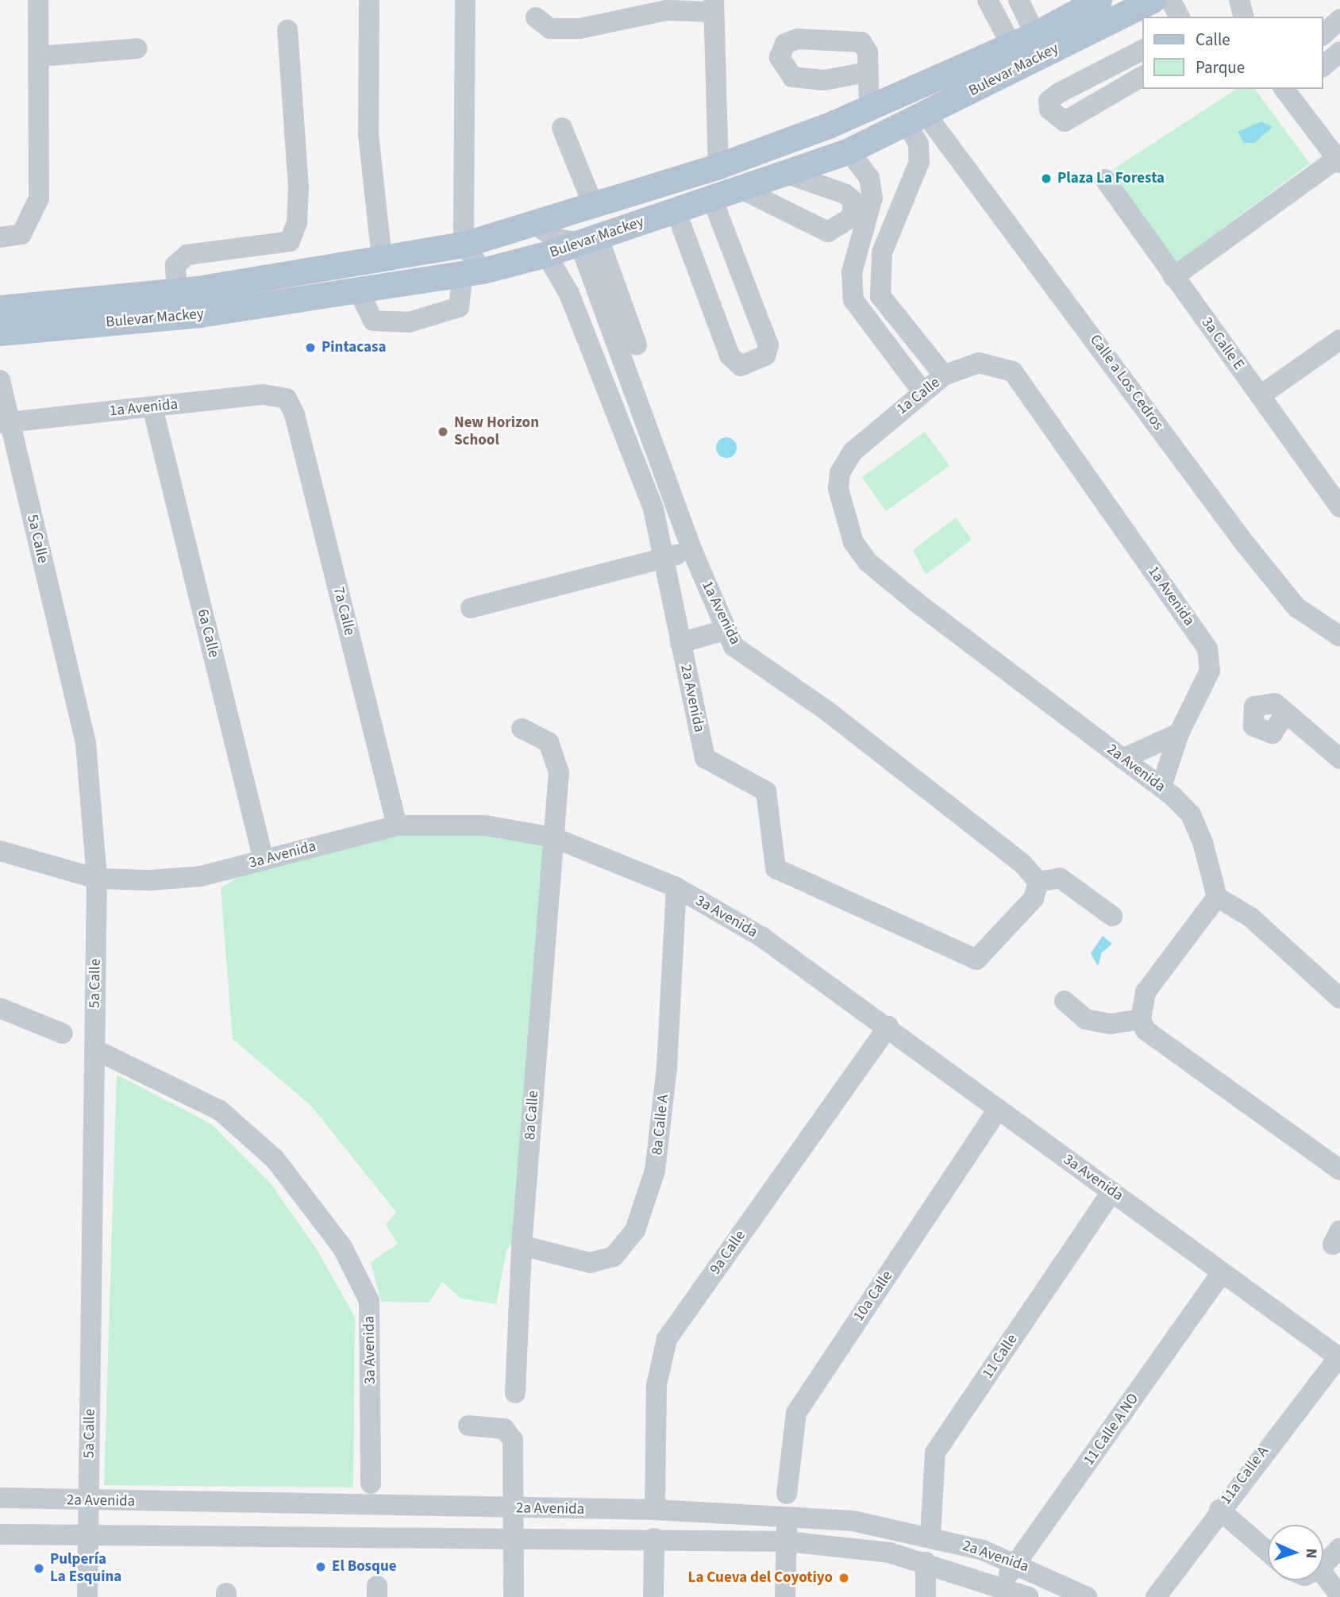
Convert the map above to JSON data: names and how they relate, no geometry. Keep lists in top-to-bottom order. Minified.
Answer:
{"streets":{"main road":["Bulevar Mackey"],"street":["3a Calle E","Calle a Los Cedros","1a Calle","1a Avenida","5a Calle","7a Calle","6a Calle","2a Avenida","3a Avenida","8a Calle","8a Calle A","9a Calle","10a Calle","11 Calle","11 Calle A NO","11a Calle A"]},"crossings":[["Bulevar Mackey","Calle a Los Cedros"],["Bulevar Mackey","1a Avenida"],["Bulevar Mackey","2a Avenida"],["1a Calle","1a Avenida"],["1a Calle","2a Avenida"],["1a Avenida","5a Calle"],["1a Avenida","7a Calle"],["1a Avenida","6a Calle"],["1a Avenida","2a Avenida"],["5a Calle","2a Avenida"],["5a Calle","3a Avenida"],["7a Calle","3a Avenida"],["6a Calle","3a Avenida"],["2a Avenida","9a Calle"],["2a Avenida","11 Calle"],["2a Avenida","11 Calle A NO"],["3a Avenida","8a Calle"],["3a Avenida","8a Calle A"],["3a Avenida","9a Calle"],["3a Avenida","10a Calle"],["3a Avenida","11 Calle"],["3a Avenida","11 Calle A NO"],["3a Avenida","11a Calle A"],["8a Calle","8a Calle A"]],"places":["Plaza La Foresta","Pintacasa","New Horizon School","El Bosque","Pulpería La Esquina","La Cueva del Coyotiyo"],"legend":["Calle","Parque"],"north":"right"}
